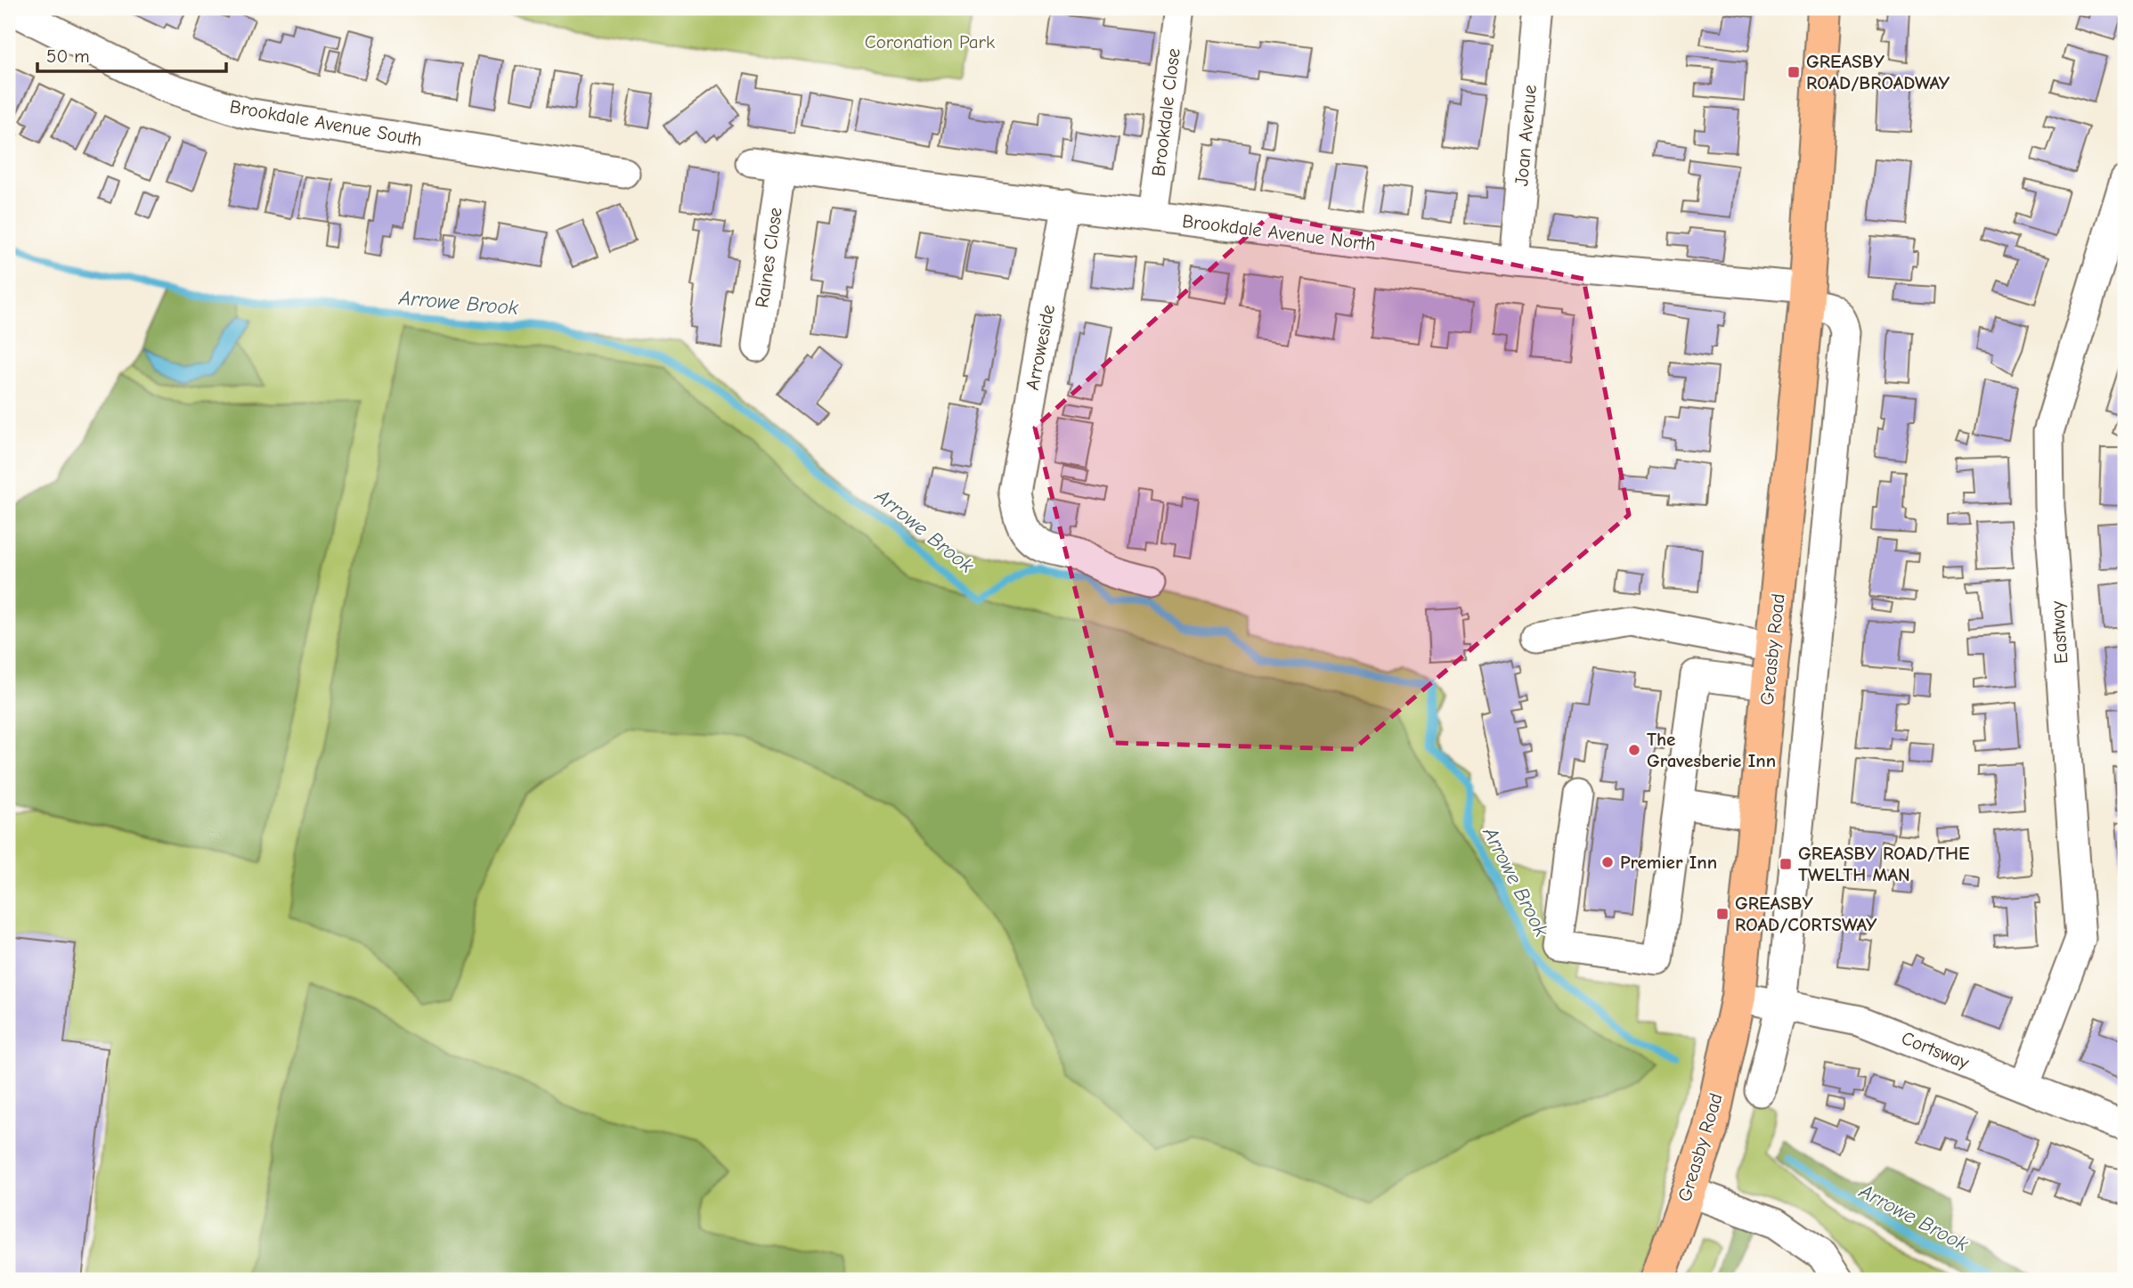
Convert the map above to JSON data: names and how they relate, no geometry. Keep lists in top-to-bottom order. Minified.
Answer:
{"streets":{"main road":["Greasby Road"],"street":["Brookdale Close","Brookdale Avenue South","Joan Avenue","Brookdale Avenue North","Raines Close","Arroweside","Eastway","Cortsway"]},"crossings":[["Brookdale Close","Brookdale Avenue North"],["Joan Avenue","Brookdale Avenue North"],["Brookdale Avenue North","Raines Close"],["Brookdale Avenue North","Arroweside"],["Brookdale Avenue North","Greasby Road"],["Eastway","Cortsway"],["Greasby Road","Cortsway"]],"water":["Arrowe Brook"],"parks":["Coronation Park"],"places":{"transit":["GREASBY ROAD/BROADWAY","GREASBY ROAD/THE TWELTH MAN","GREASBY ROAD/CORTSWAY"],"other":["The Gravesberie Inn","Premier Inn"]},"scale_bar":"50 m"}
